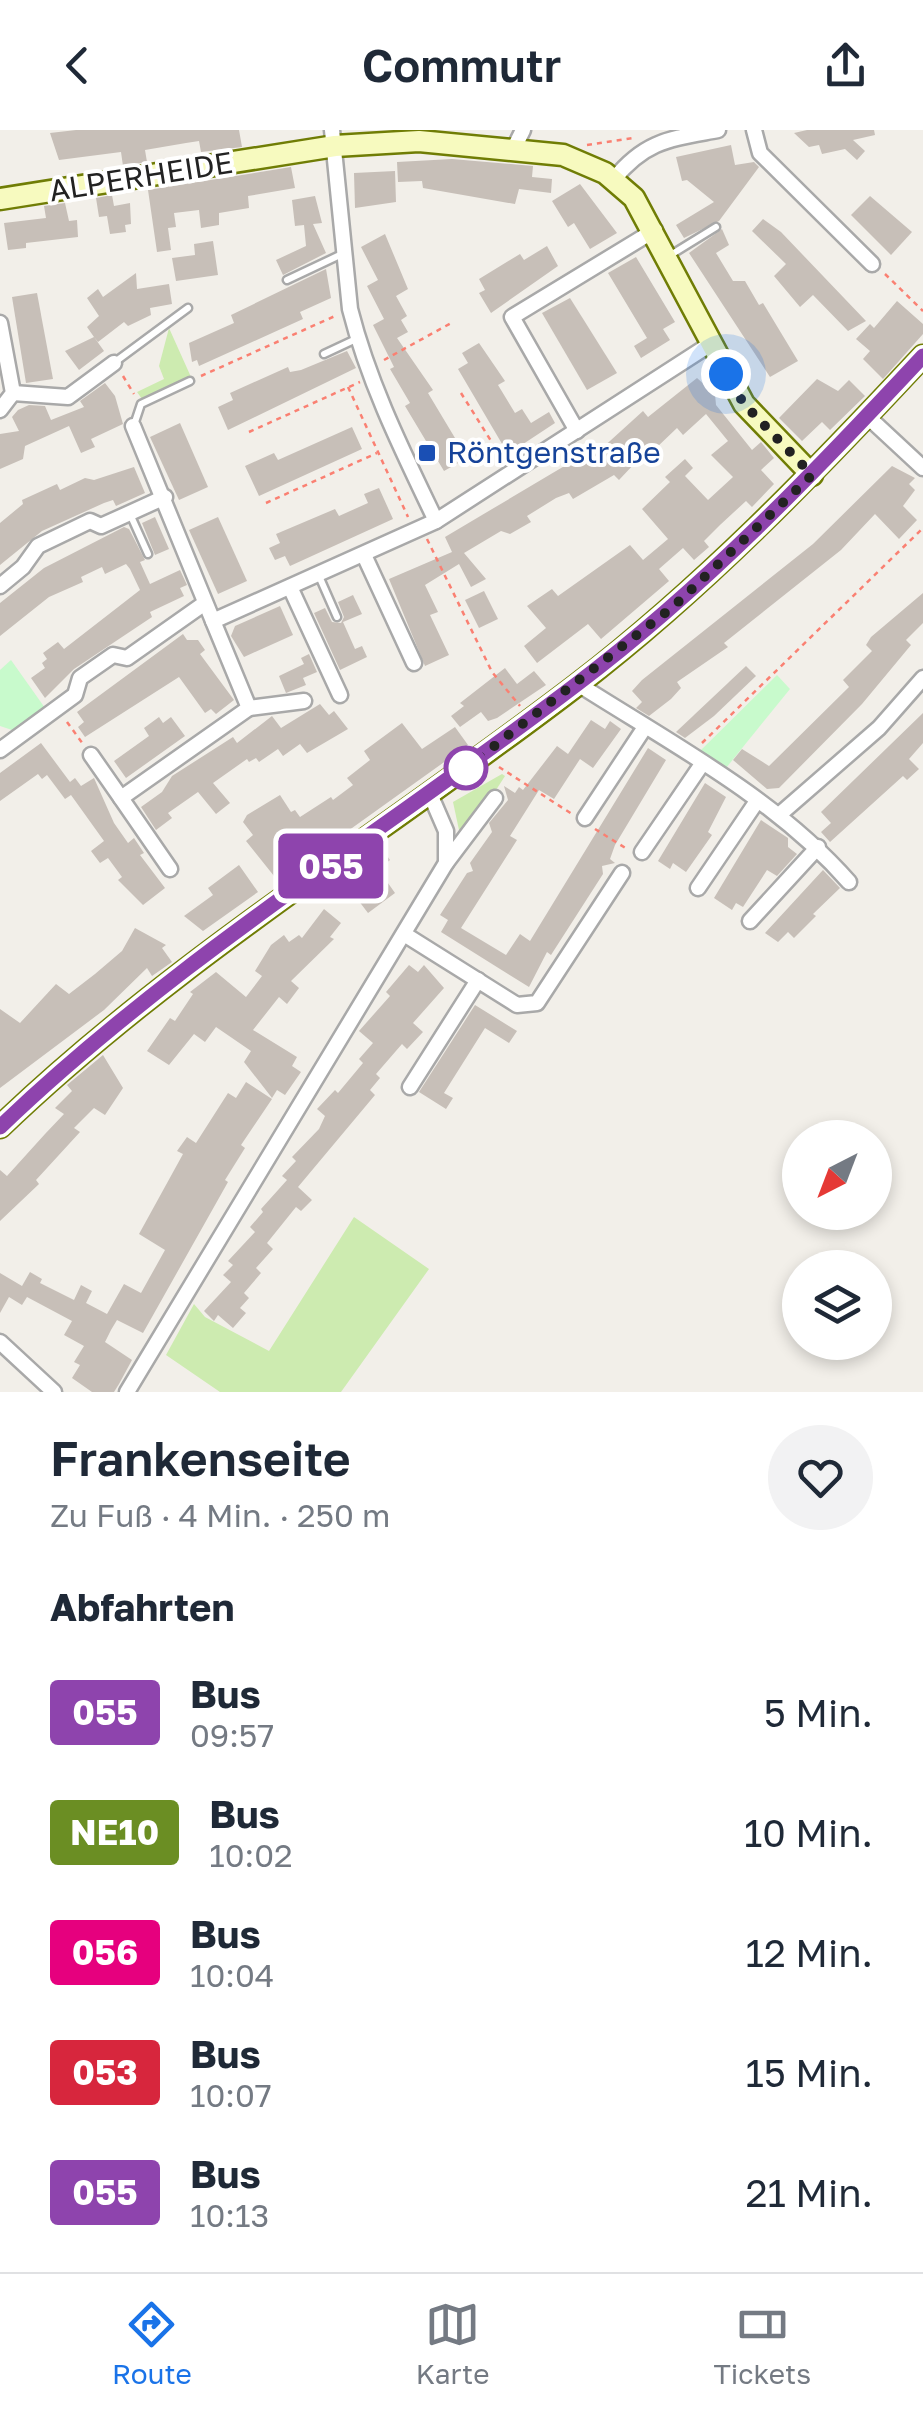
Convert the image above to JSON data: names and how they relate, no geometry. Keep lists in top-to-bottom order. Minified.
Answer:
{"streets":{"street":["ALPERHEIDE"]},"places":{"transit":["Röntgenstraße"]},"lines":["bus line 055"],"north":"bottom left","page":{"header":"Commutr","on_map":"055","heading":[["Frankenseite","Zu Fuß · 4 Min. · 250 m"],"Abfahrten"],"list":[{"mark":"055","name":"Bus","note":"09:57","value":"5 Min."},{"mark":"NE10","name":"Bus","note":"10:02","value":"10 Min."},{"mark":"056","name":"Bus","note":"10:04","value":"12 Min."},{"mark":"053","name":"Bus","note":"10:07","value":"15 Min."},{"mark":"055","name":"Bus","note":"10:13","value":"21 Min."}],"tabs":["Route","Karte","Tickets"]}}
